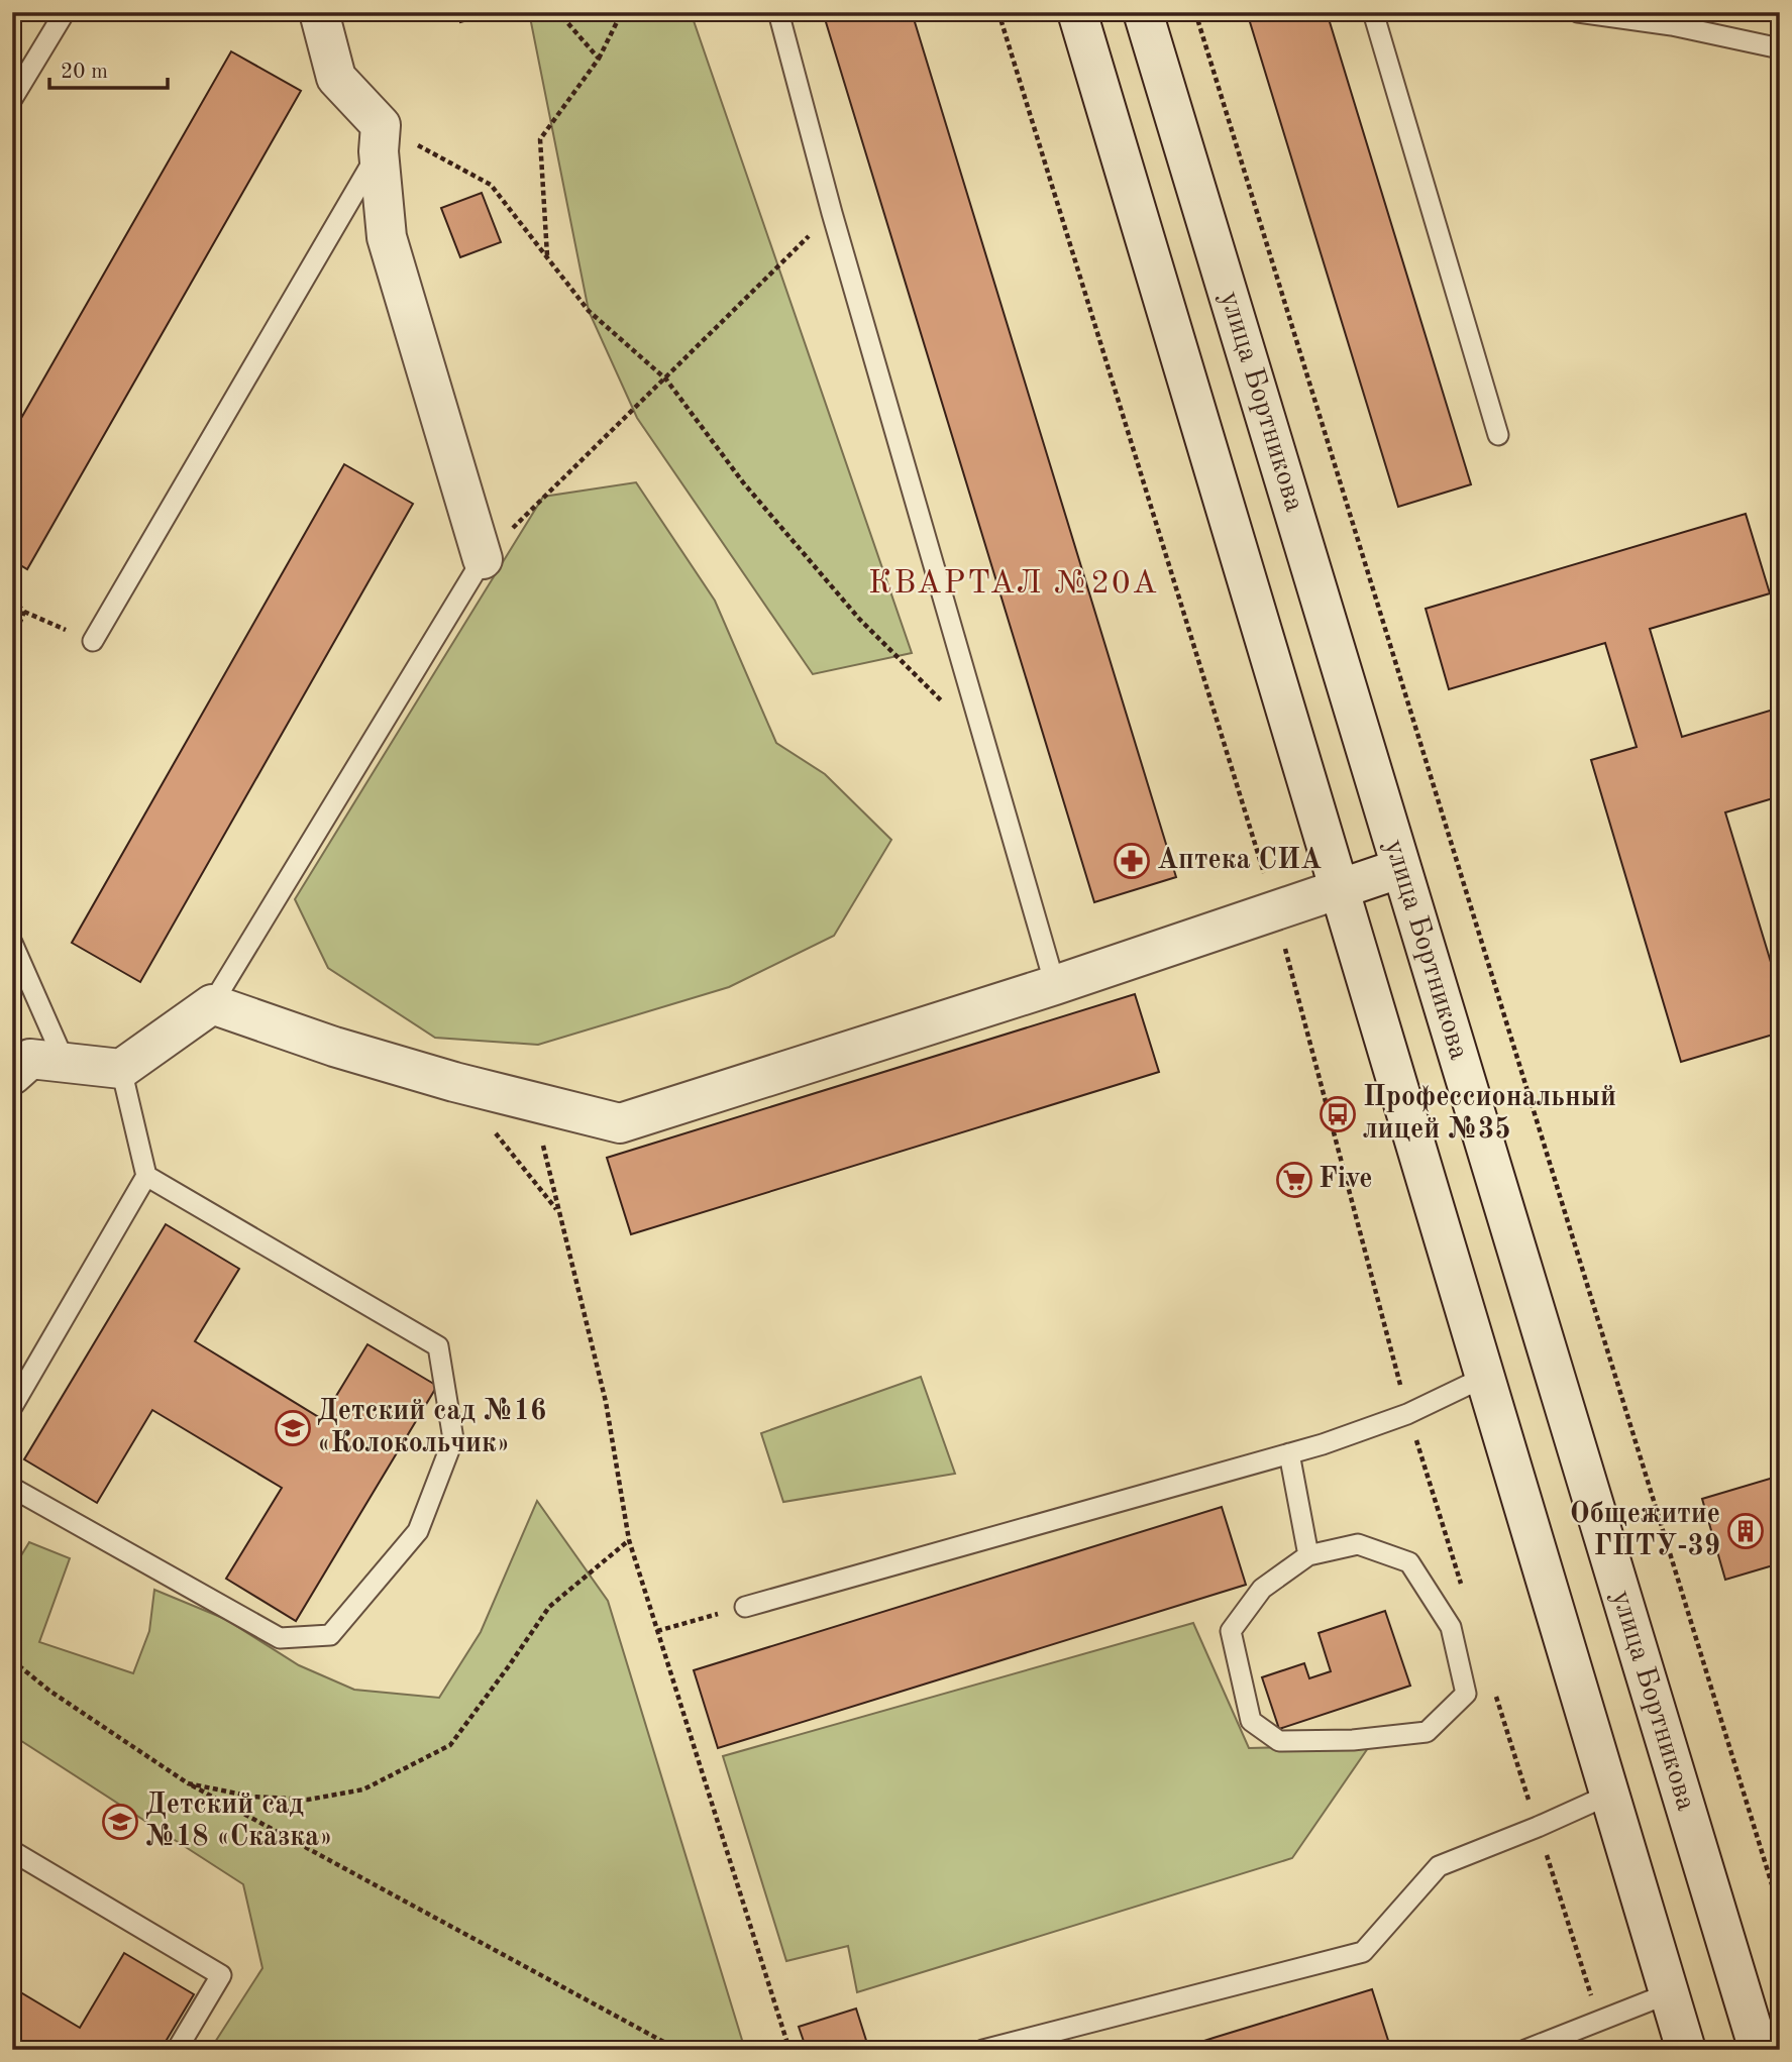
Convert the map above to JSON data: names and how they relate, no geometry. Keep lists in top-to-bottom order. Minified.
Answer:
{"streets":{"main road":["улица Бортникова"]},"districts":["КВАРТАЛ №20А"],"places":{"pharmacy":["Аптека СИА"],"bus stop":["Профессиональный лицей №35"],"supermarket":["Five"],"school or university":["Детский сад №16 «Колокольчик»","Детский сад №18 «Сказка»"],"building":["Общежитие ГПТУ-39"]},"scale_bar":"20 m"}
